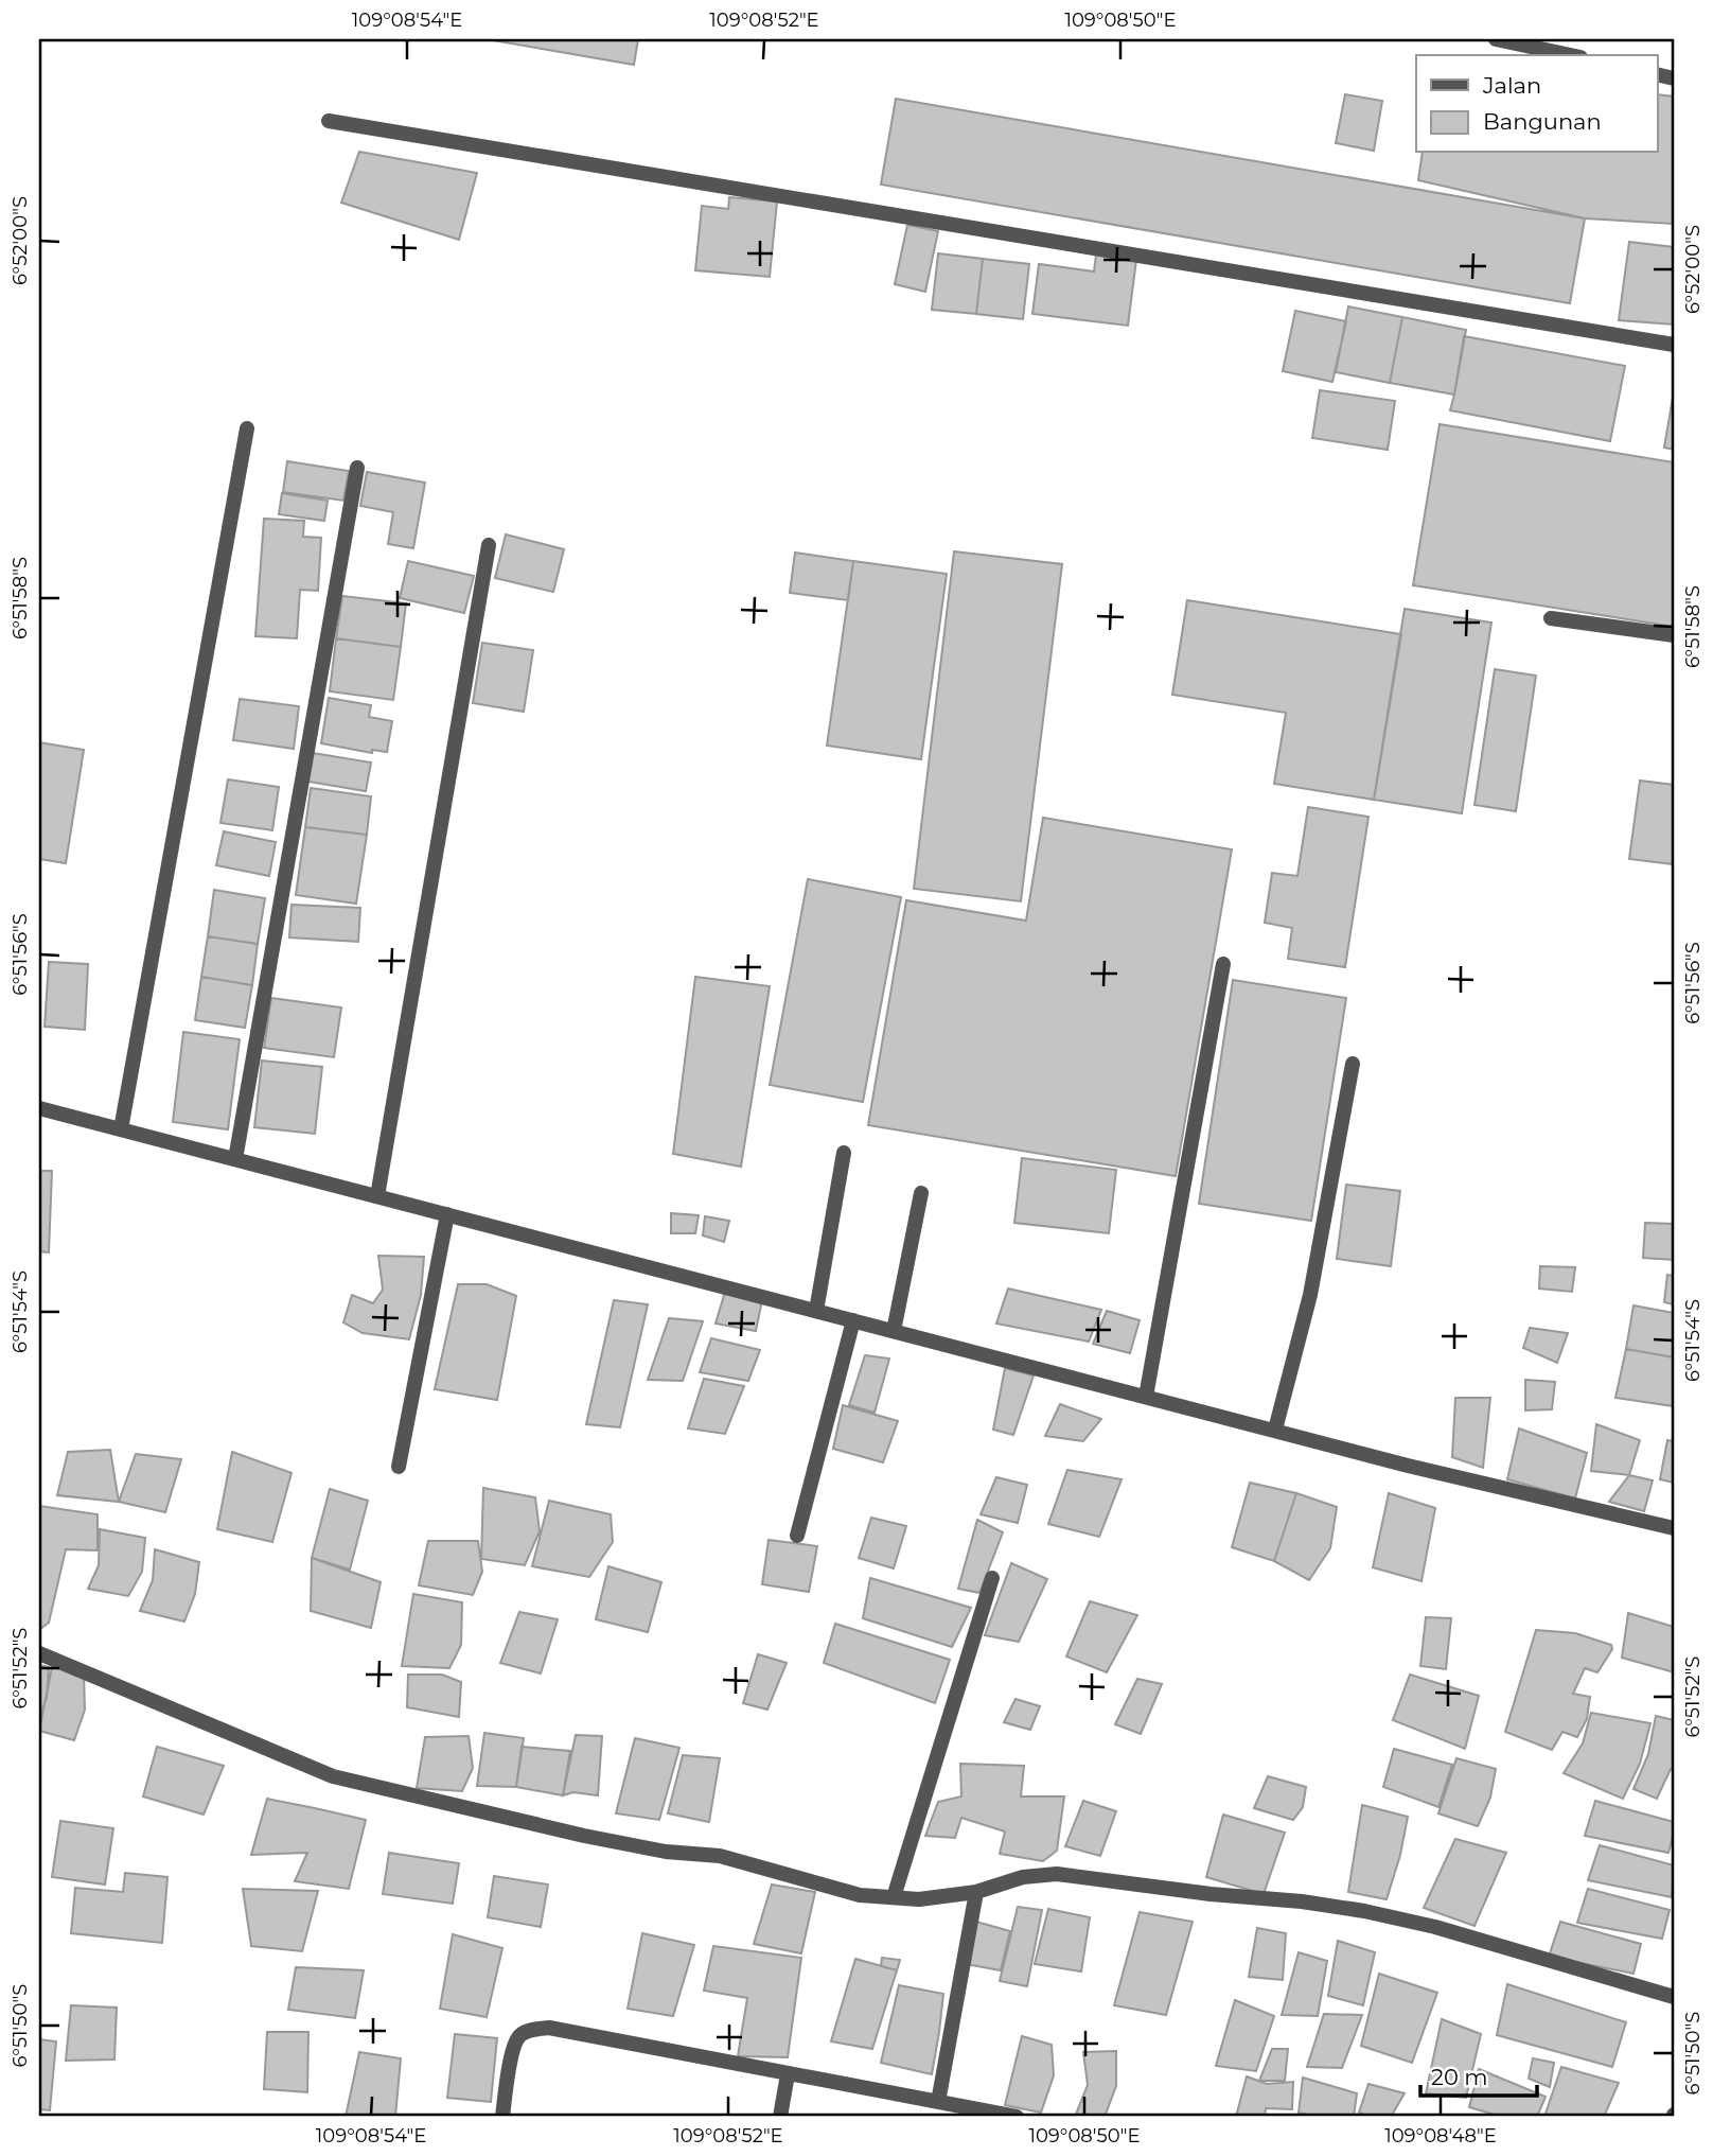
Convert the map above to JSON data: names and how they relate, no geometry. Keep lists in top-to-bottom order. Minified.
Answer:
{"legend":["Jalan","Bangunan"],"scale_bar":"20 m","coordinates":["109°08'54\"E","109°08'52\"E","109°08'50\"E","6°52'00\"S","6°51'58\"S","6°51'56\"S","6°51'54\"S","6°51'52\"S","6°51'50\"S","109°08'48\"E"]}
